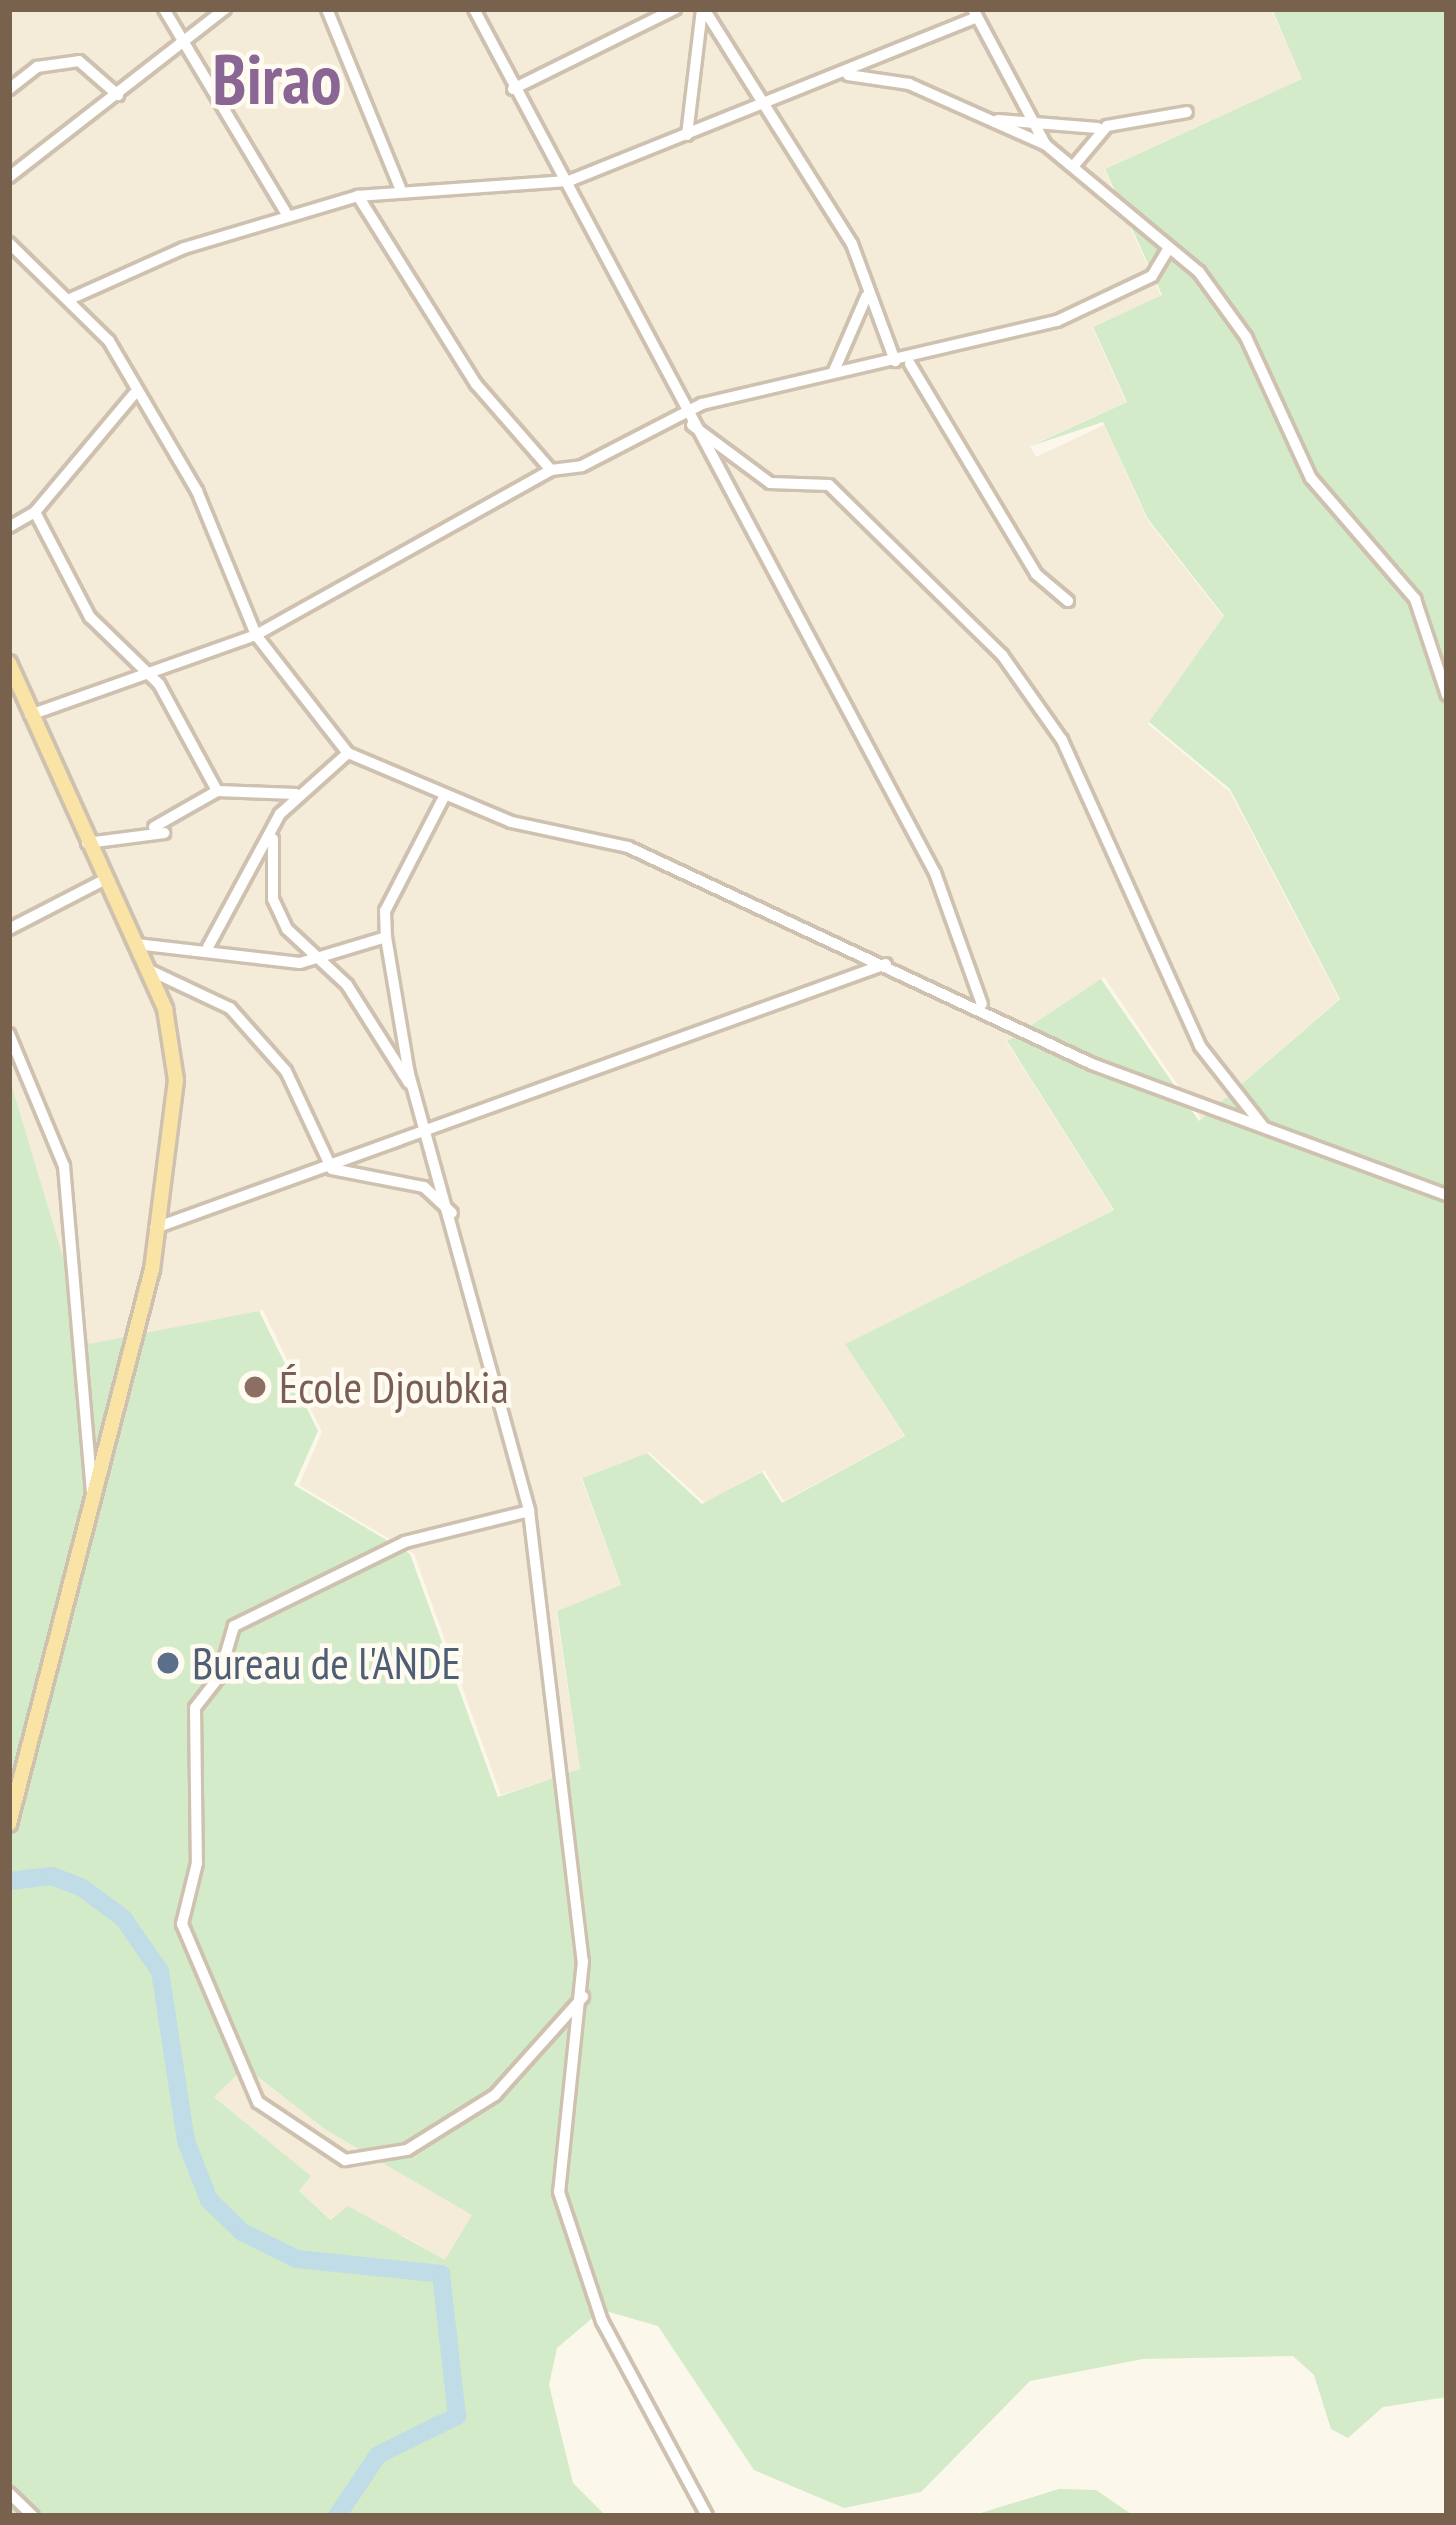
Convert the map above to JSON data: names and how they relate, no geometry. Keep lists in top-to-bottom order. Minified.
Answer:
{"districts":["Birao"],"places":["École Djoubkia","Bureau de l'ANDE"]}
